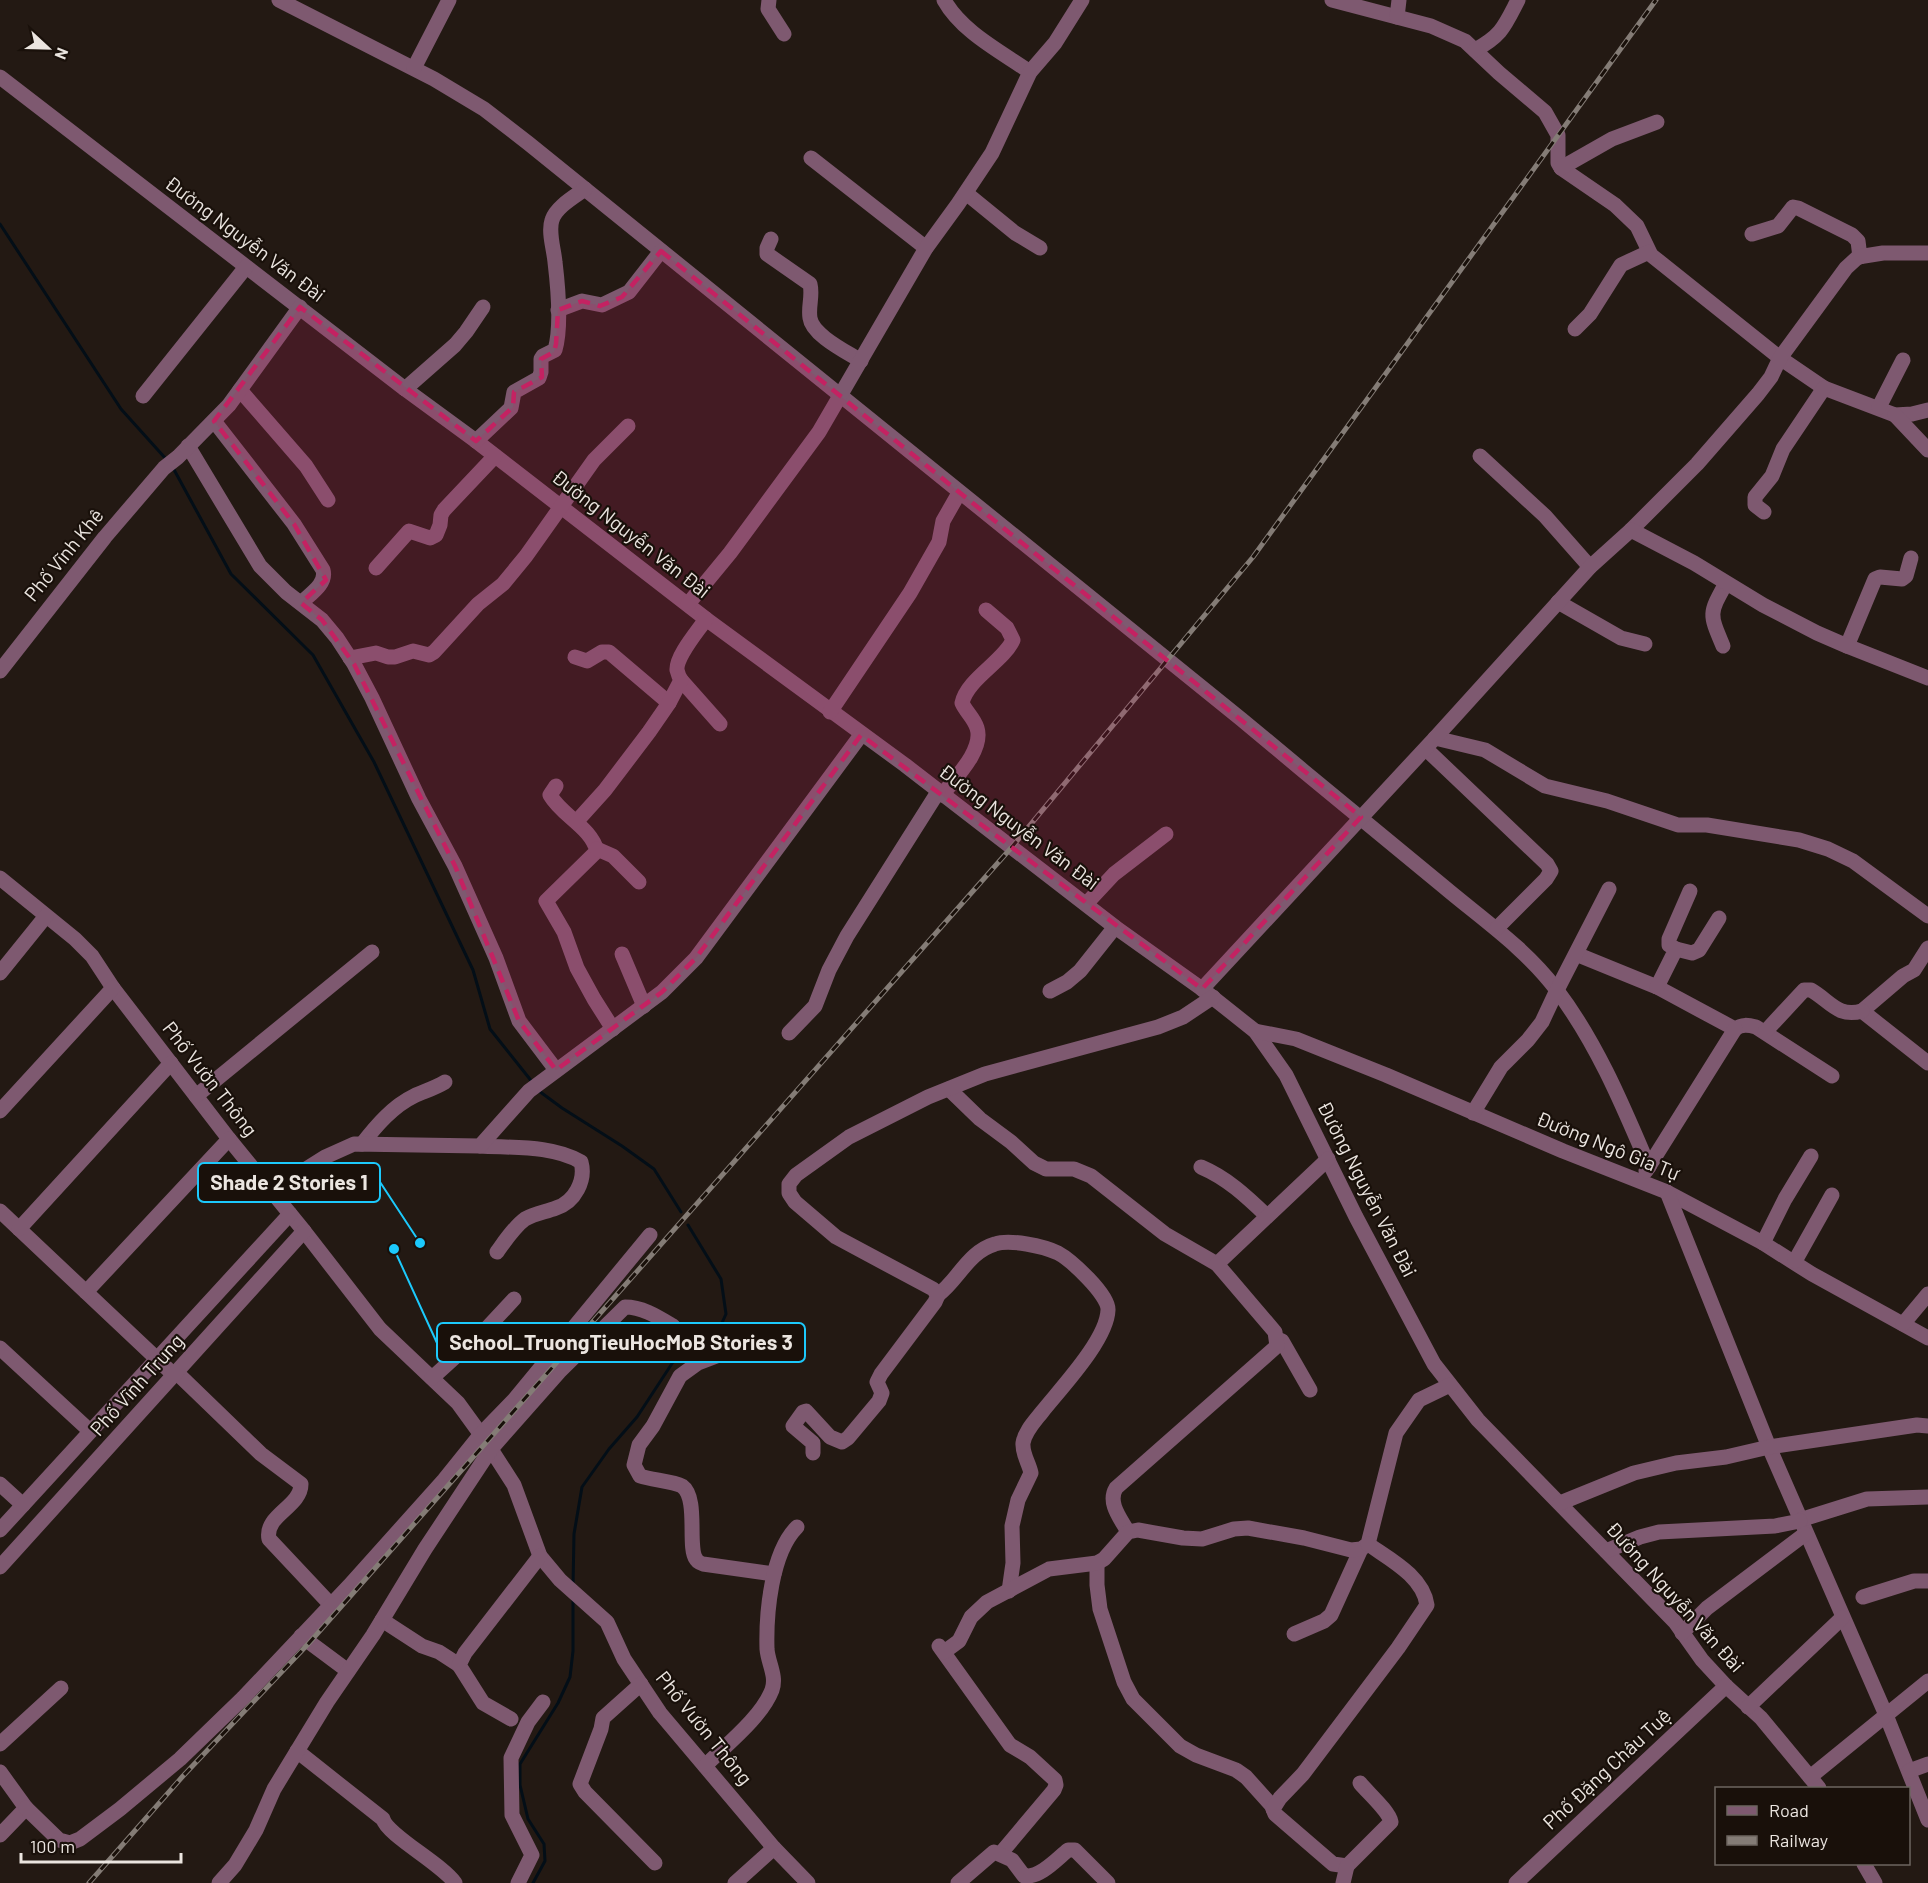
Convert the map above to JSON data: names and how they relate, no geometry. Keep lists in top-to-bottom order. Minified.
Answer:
{"streets":{"street":["Đường Nguyễn Văn Đài","Phố Vĩnh Khê","Phố Vườn Thông","Đường Ngô Gia Tự","Phố Vĩnh Trung","Phố Đặng Châu Tuệ"]},"crossings":[["Đường Nguyễn Văn Đài","Đường Ngô Gia Tự"],["Đường Nguyễn Văn Đài","Phố Đặng Châu Tuệ"],["Phố Vườn Thông","Phố Vĩnh Trung"]],"places":["Shade 2 Stories 1","School_TruongTieuHocMoB Stories 3"],"legend":["Road","Railway"],"scale_bar":"100 m","north":"right"}
